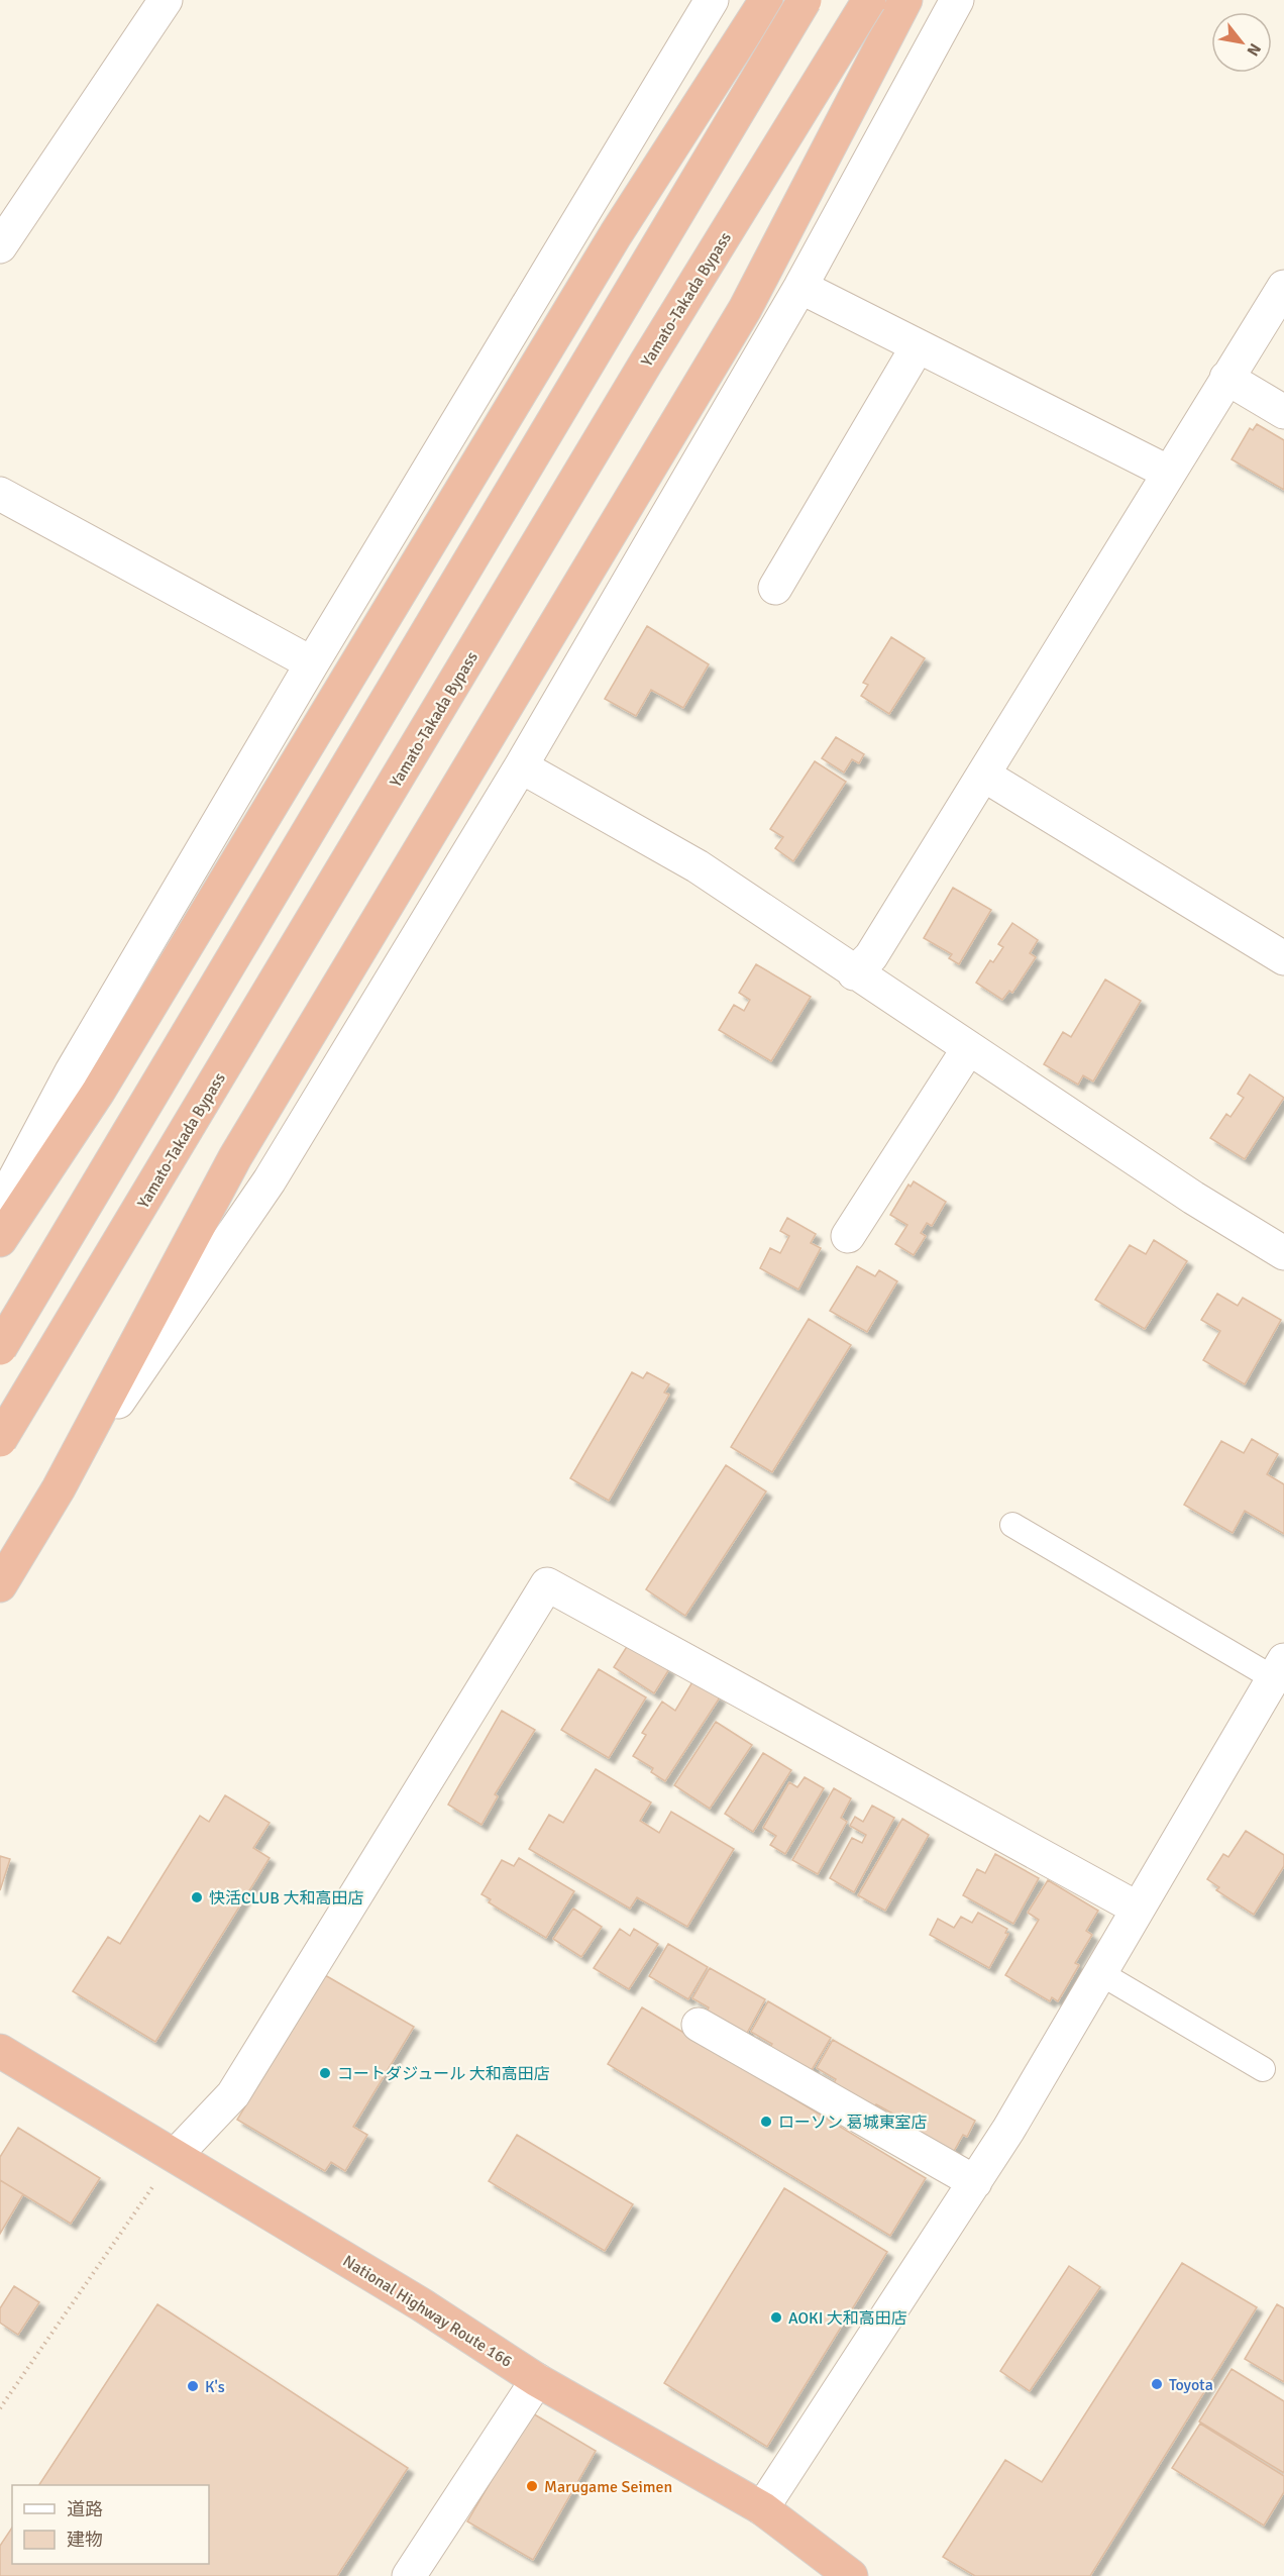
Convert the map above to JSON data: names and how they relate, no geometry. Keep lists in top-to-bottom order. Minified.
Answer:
{"streets":{"highway":["Yamato-Takada Bypass","National Highway Route 166"]},"places":["快活CLUB 大和高田店","コートダジュール 大和高田店","ローソン 葛城東室店","AOKI 大和高田店","Toyota","K's","Marugame Seimen"],"legend":["道路","建物"],"north":"bottom right"}
